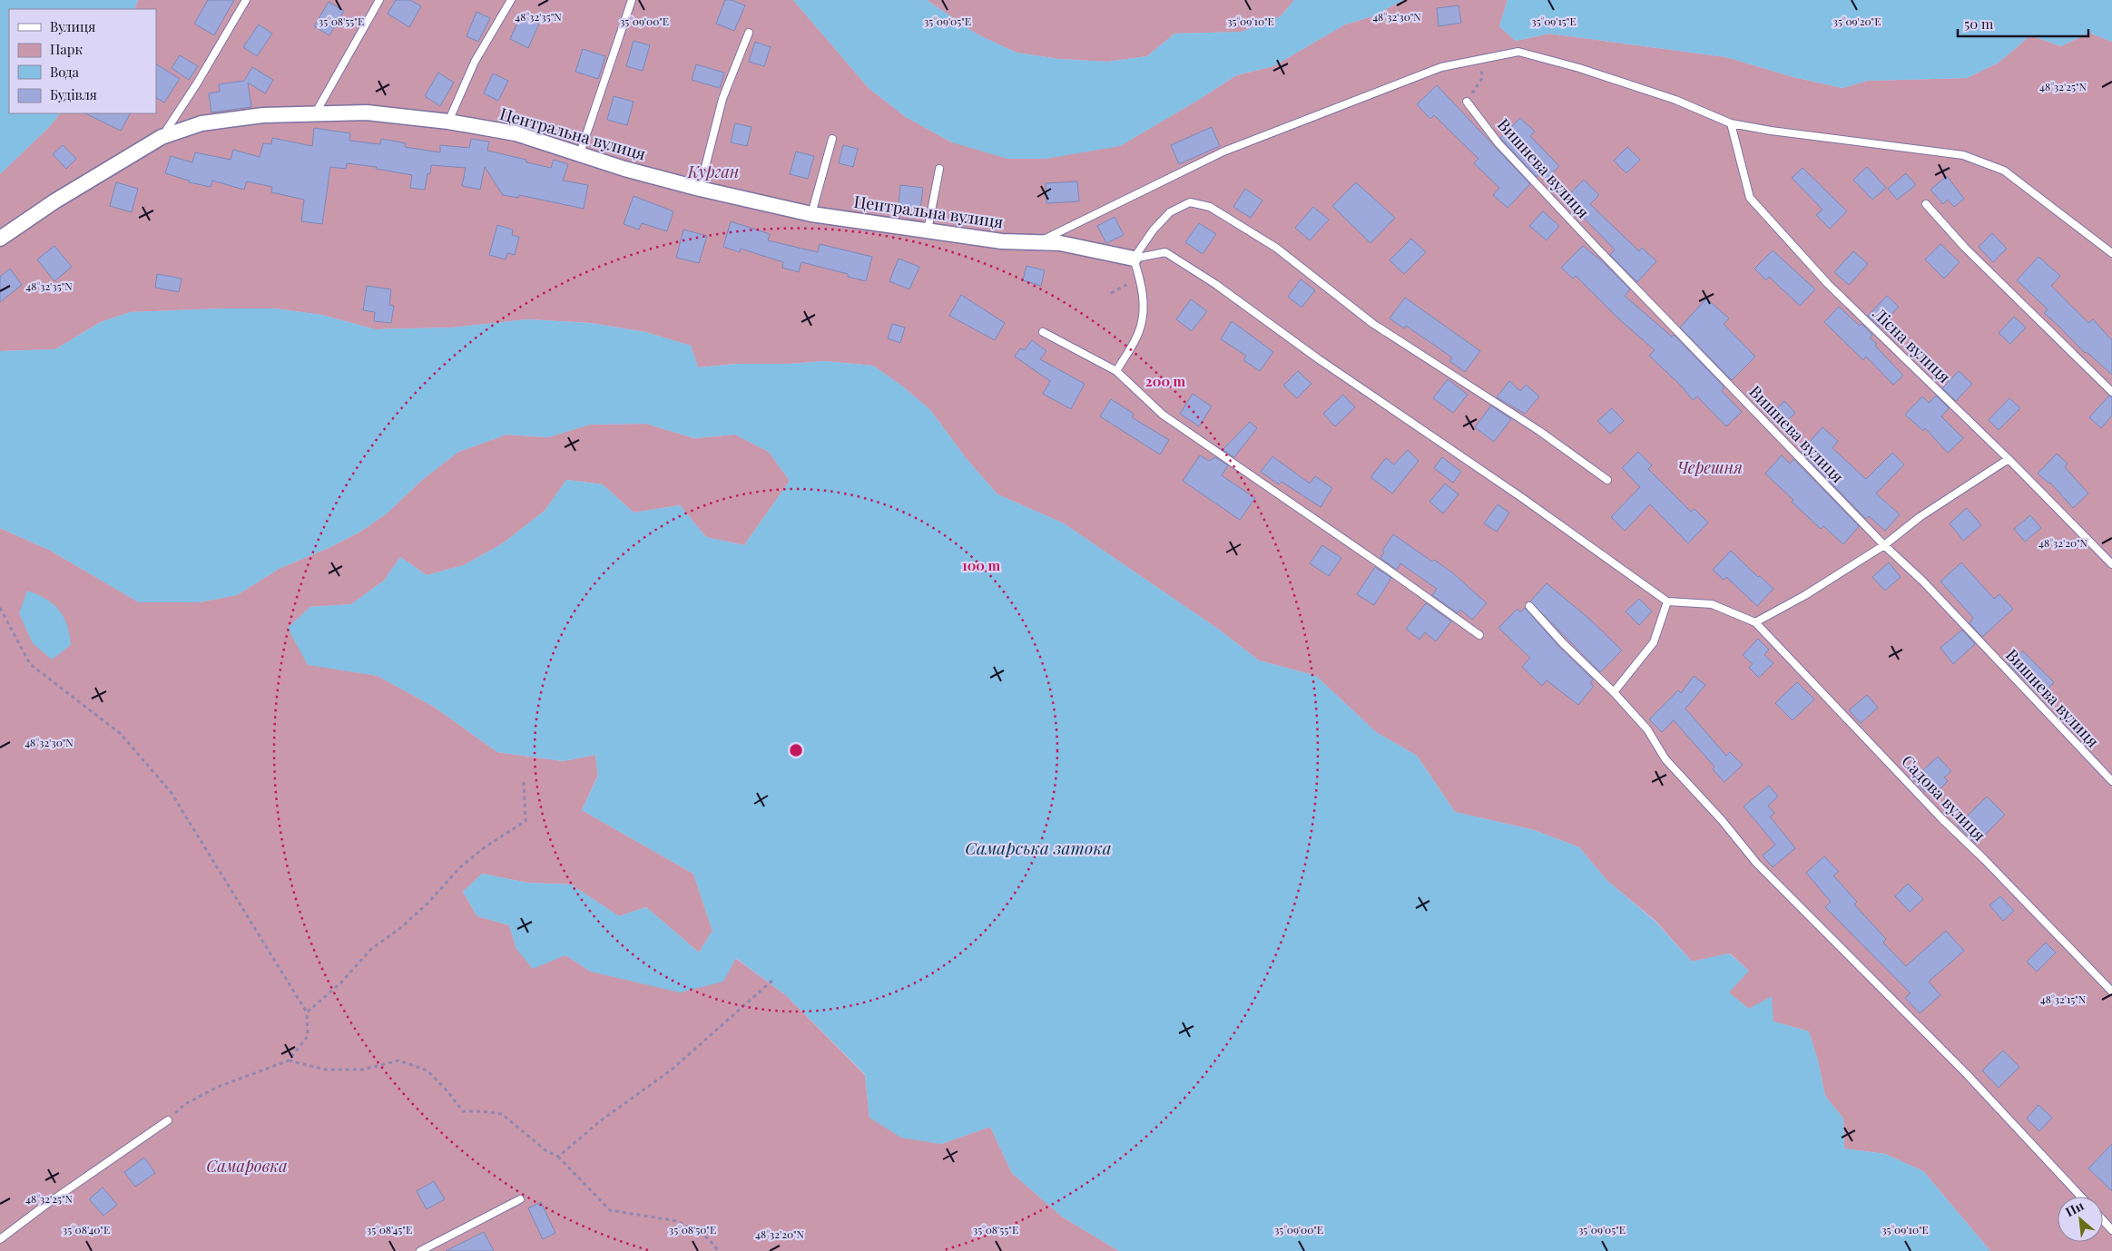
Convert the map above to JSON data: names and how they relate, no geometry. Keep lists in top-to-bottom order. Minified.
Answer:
{"streets":{"street":["Центральна вулиця"],"lane":["Вишнева вулиця","Лісна вулиця","Садова вулиця"]},"water":["Самарська затока"],"parks":["Курган","Черешня","Самаровка"],"legend":["Вулиця","Парк","Вода","Будівля"],"scale_bar":"50 m","north":"top left","coordinates":["48°32'35\"N","48°32'30\"N","35°08'55\"E","35°09'00\"E","35°09'05\"E","35°09'10\"E","35°09'15\"E","35°09'20\"E","48°32'25\"N","48°32'20\"N","48°32'15\"N","35°08'40\"E","35°08'45\"E","35°08'50\"E"],"rings":["200 m","100 m"]}
